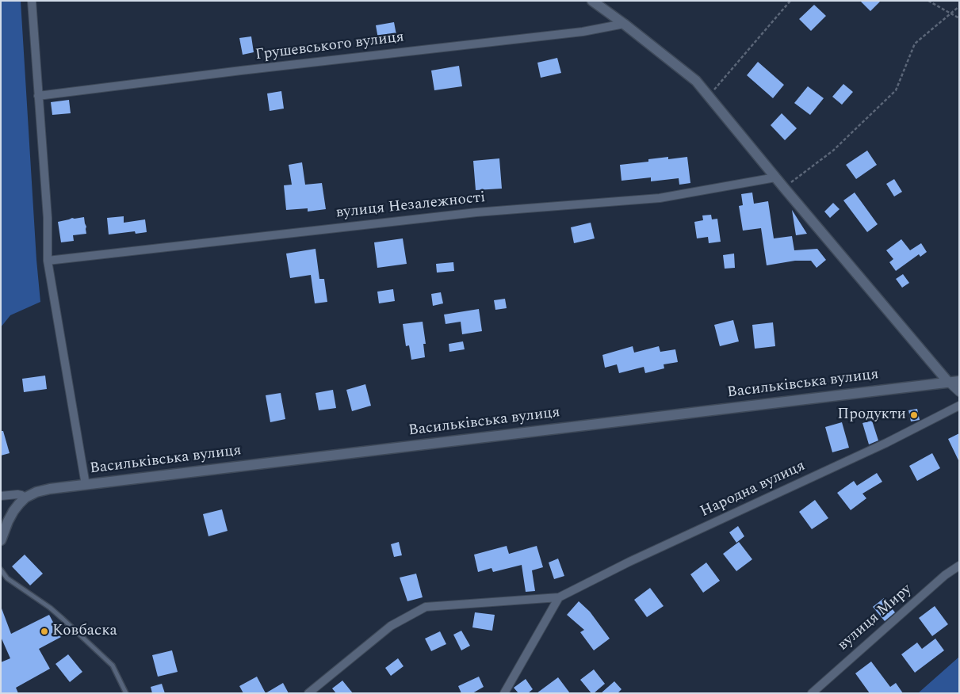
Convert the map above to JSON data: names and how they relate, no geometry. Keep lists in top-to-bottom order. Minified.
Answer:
{"streets":{"street":["Грушевського вулиця","вулиця Незалежності","Васильківська вулиця","Народна вулиця","вулиця Миру"]},"places":["Продукти","Ковбаска"]}
